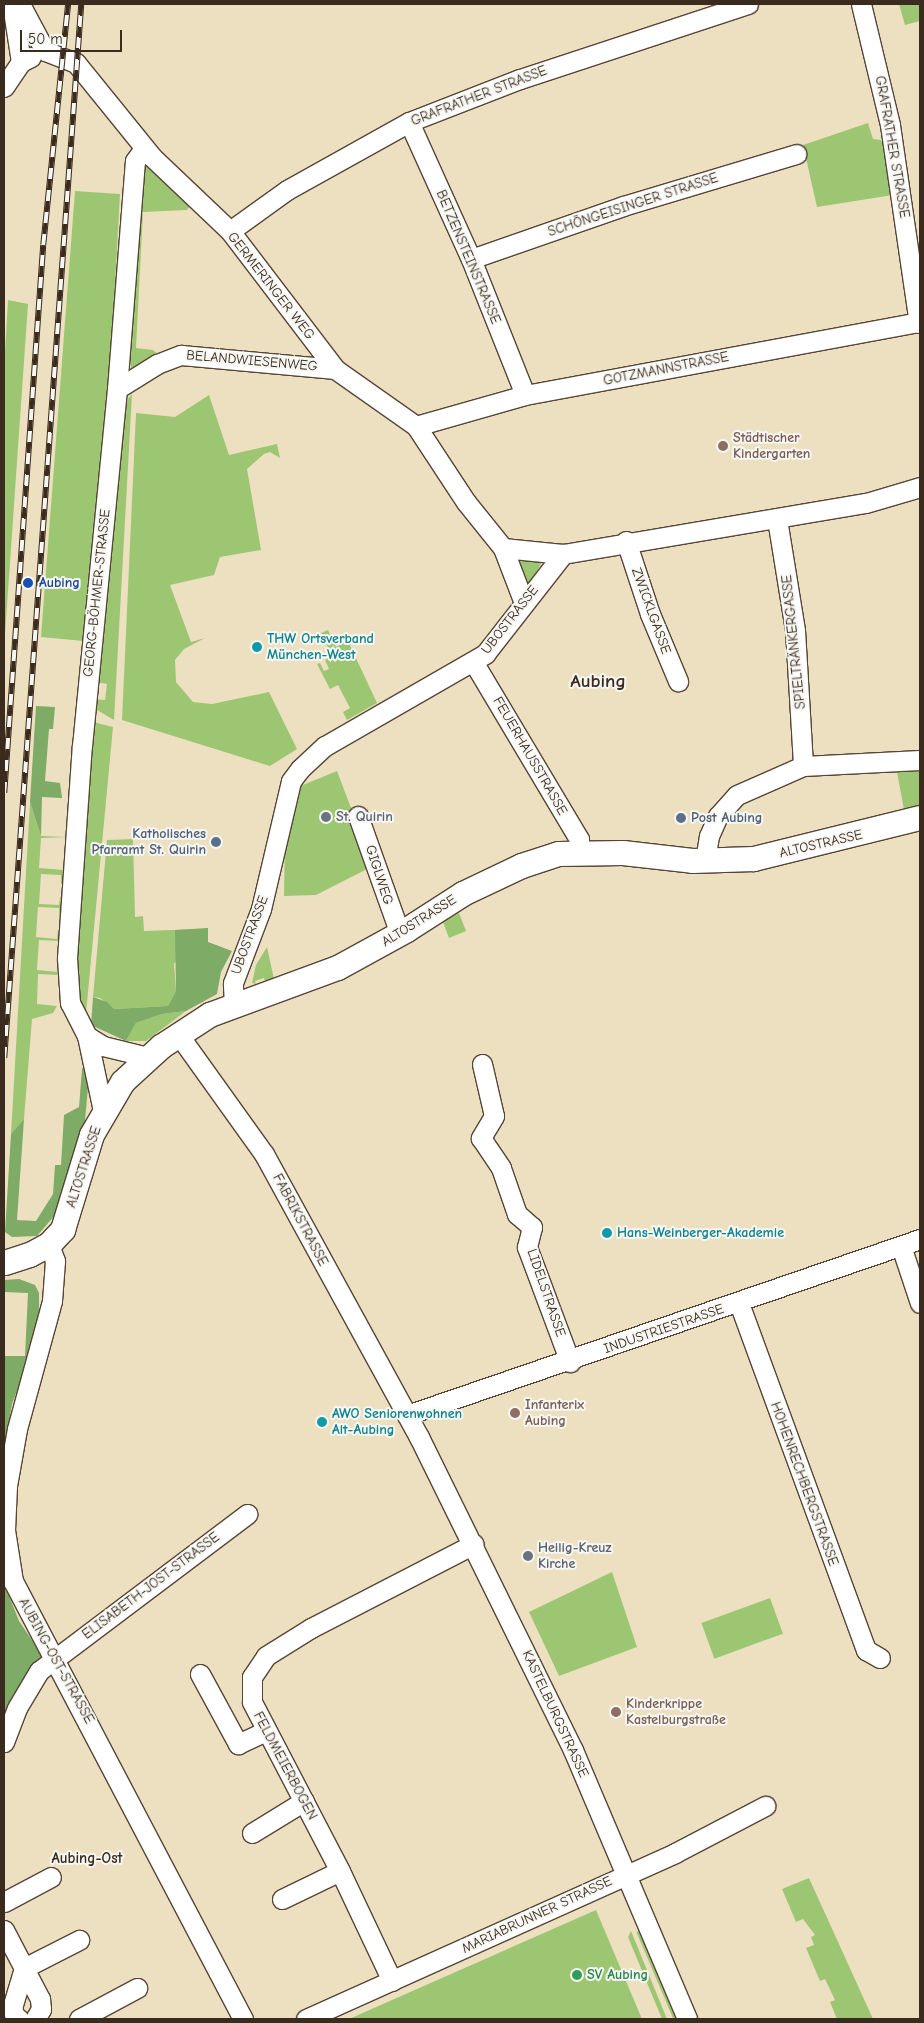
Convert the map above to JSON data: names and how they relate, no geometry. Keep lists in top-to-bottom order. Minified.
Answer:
{"streets":{"main road":["ALTOSTRASSE"],"street":["GRAFRATHER STRASSE","SCHÖNGEISINGER STRASSE","BETZENSTEINSTRASSE","GERMERINGER WEG","BELANDWIESENWEG","GOTZMANNSTRASSE","GEORG-BÖHMER-STRASSE","ZWICKLGASSE","UBOSTRASSE","SPIELTRÄNKERGASSE","FEUERHAUSSTRASSE","GIGLWEG","FABRIKSTRASSE","LIDELSTRASSE","INDUSTRIESTRASSE","HOHENRECHBERGSTRASSE","ELISABETH-JOST-STRASSE","AUBING-OST-STRASSE","KASTELBURGSTRASSE","FELDMEIERBOGEN","MARIABRUNNER STRASSE"]},"crossings":[["GRAFRATHER STRASSE","BETZENSTEINSTRASSE"],["GRAFRATHER STRASSE","GERMERINGER WEG"],["GRAFRATHER STRASSE","GOTZMANNSTRASSE"],["SCHÖNGEISINGER STRASSE","BETZENSTEINSTRASSE"],["BETZENSTEINSTRASSE","GOTZMANNSTRASSE"],["GERMERINGER WEG","BELANDWIESENWEG"],["GERMERINGER WEG","GOTZMANNSTRASSE"],["GERMERINGER WEG","GEORG-BÖHMER-STRASSE"],["GERMERINGER WEG","UBOSTRASSE"],["BELANDWIESENWEG","GEORG-BÖHMER-STRASSE"],["GEORG-BÖHMER-STRASSE","ALTOSTRASSE"],["UBOSTRASSE","FEUERHAUSSTRASSE"],["UBOSTRASSE","ALTOSTRASSE"],["FEUERHAUSSTRASSE","ALTOSTRASSE"],["ALTOSTRASSE","GIGLWEG"],["ALTOSTRASSE","FABRIKSTRASSE"],["ALTOSTRASSE","AUBING-OST-STRASSE"],["FABRIKSTRASSE","INDUSTRIESTRASSE"],["FABRIKSTRASSE","KASTELBURGSTRASSE"],["LIDELSTRASSE","INDUSTRIESTRASSE"],["INDUSTRIESTRASSE","HOHENRECHBERGSTRASSE"],["INDUSTRIESTRASSE","KASTELBURGSTRASSE"],["ELISABETH-JOST-STRASSE","AUBING-OST-STRASSE"],["KASTELBURGSTRASSE","FELDMEIERBOGEN"],["KASTELBURGSTRASSE","MARIABRUNNER STRASSE"],["FELDMEIERBOGEN","MARIABRUNNER STRASSE"]],"districts":["Aubing","Aubing-Ost"],"places":["Städtischer Kindergarten","Aubing","THW Ortsverband München-West","St. Quirin","Post Aubing","Katholisches Pfarramt St. Quirin","Hans-Weinberger-Akademie","Infanterix Aubing","AWO Seniorenwohnen Alt-Aubing","Heilig-Kreuz Kirche","Kinderkrippe Kastelburgstraße","SV Aubing"],"scale_bar":"50 m"}
